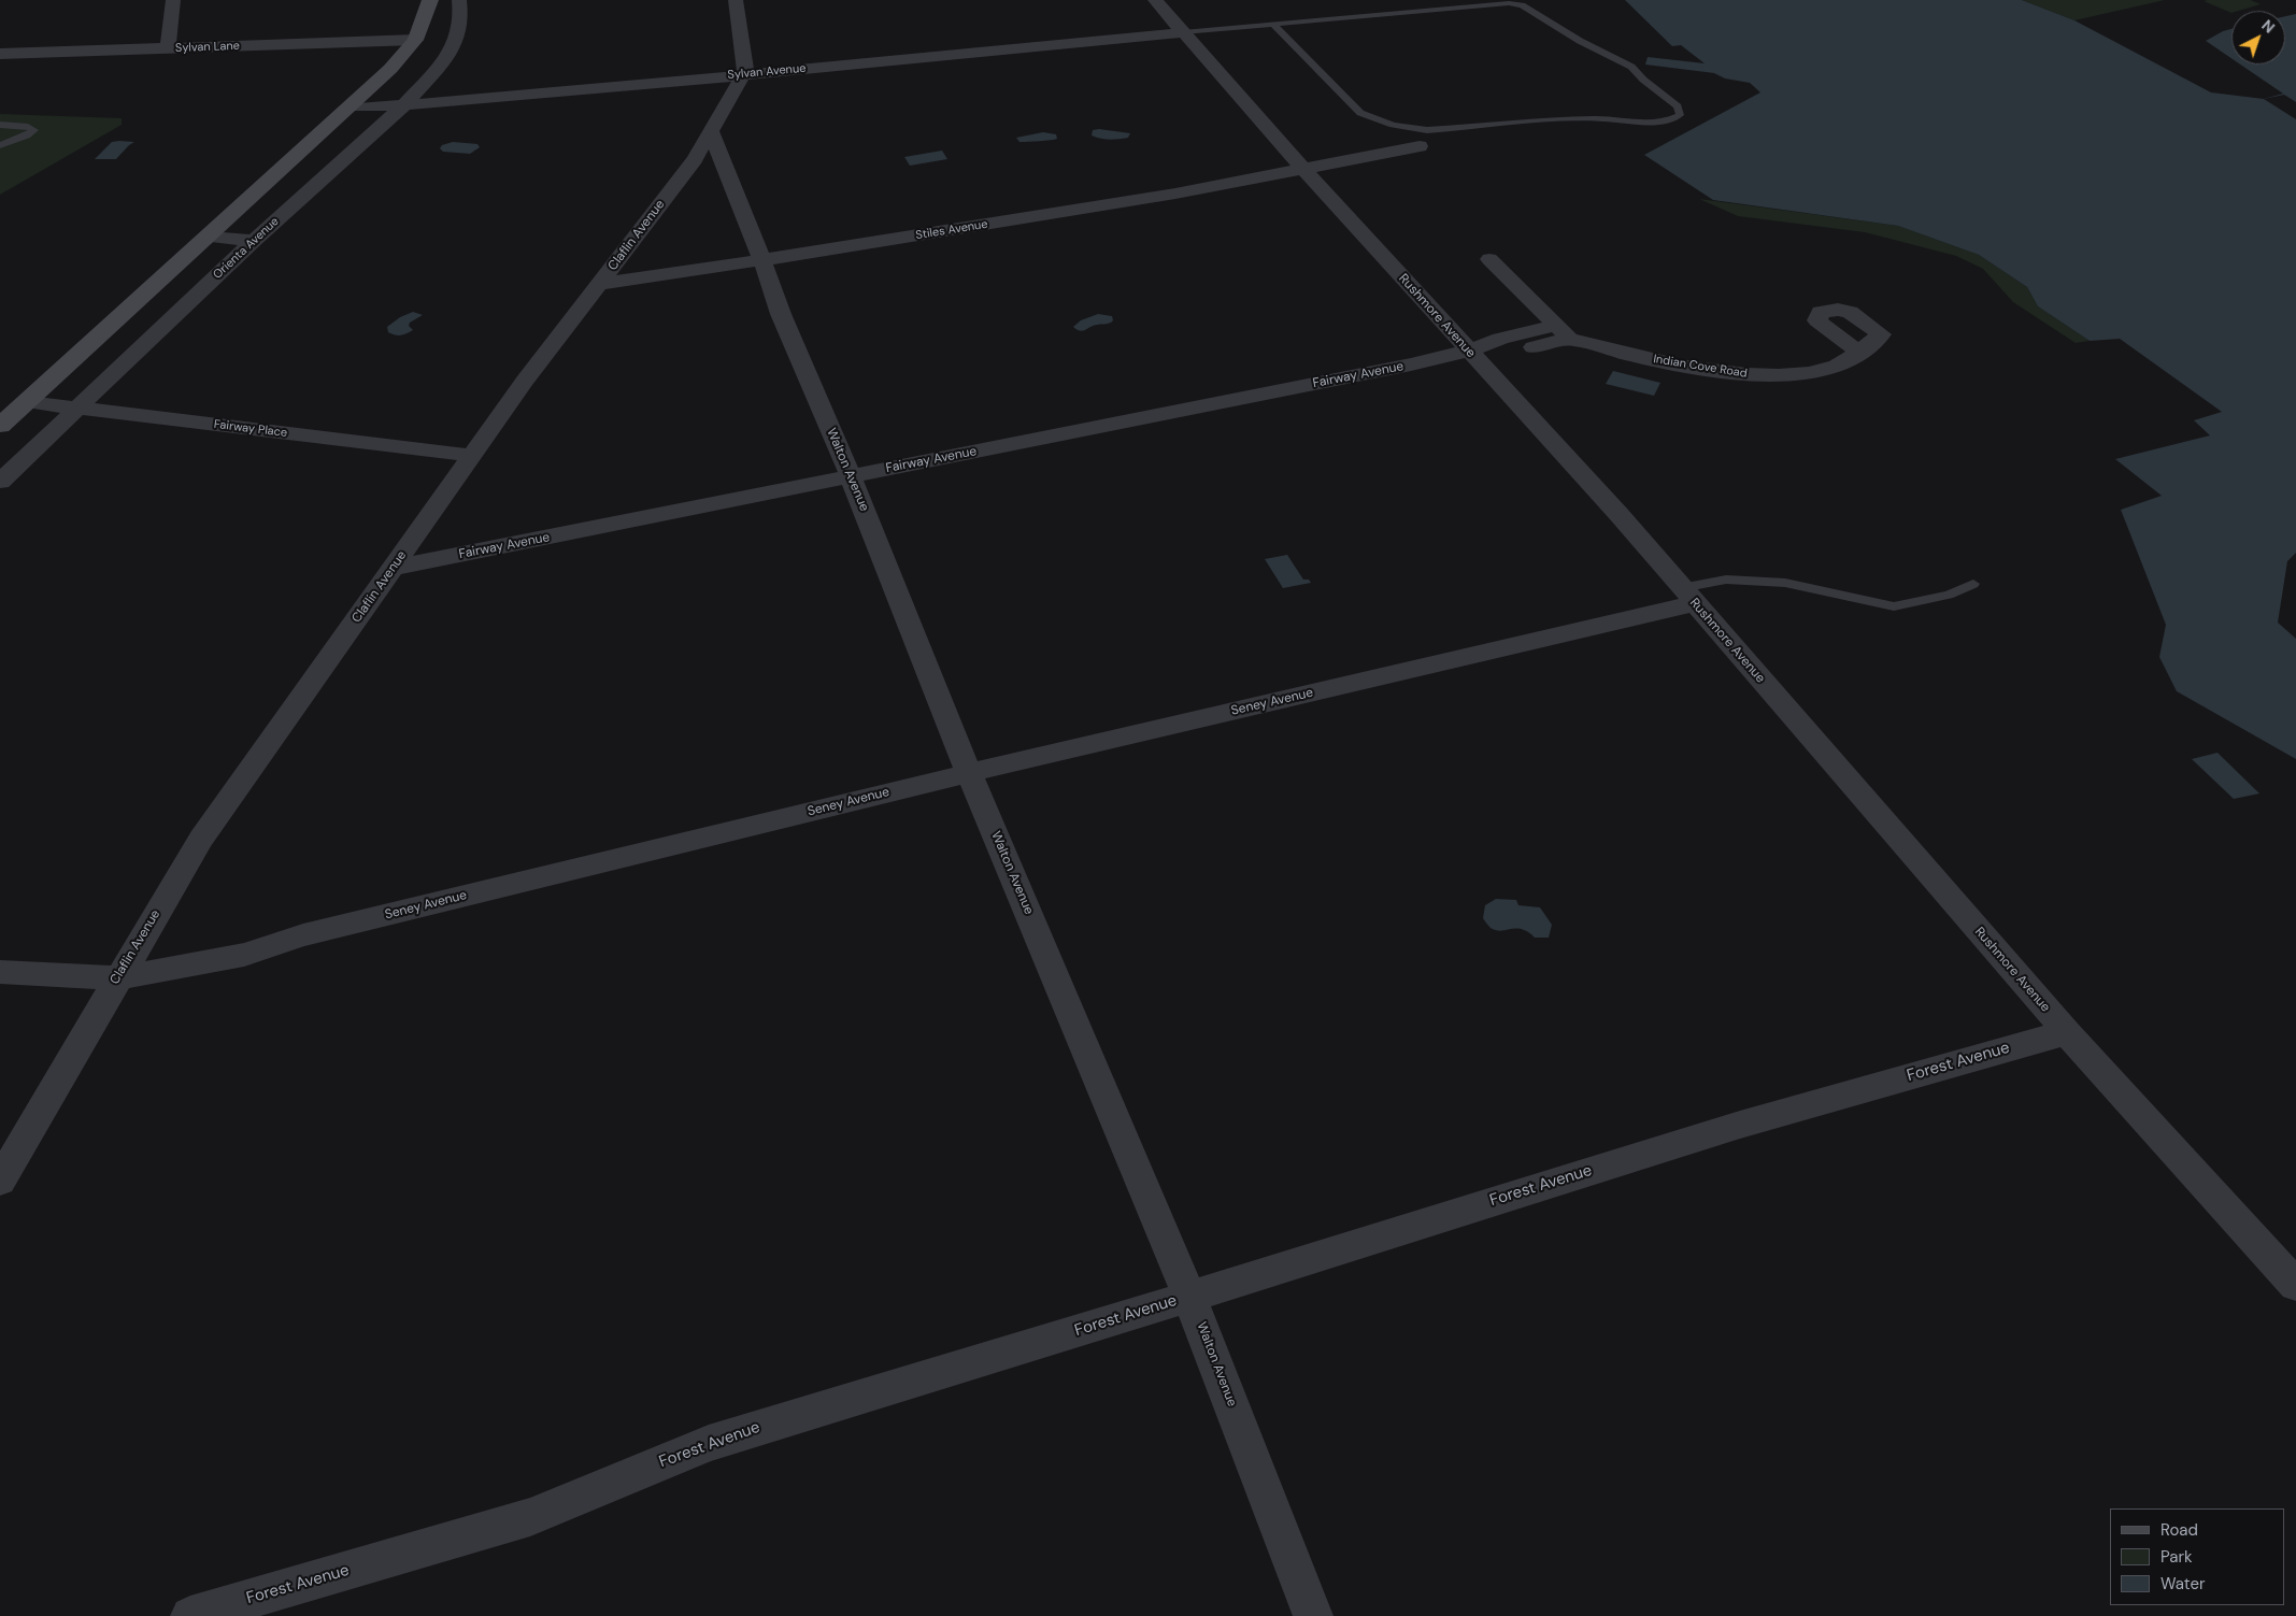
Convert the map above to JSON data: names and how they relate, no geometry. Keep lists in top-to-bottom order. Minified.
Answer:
{"streets":{"street":["Sylvan Lane","Sylvan Avenue","Stiles Avenue","Claflin Avenue","Orienta Avenue","Rushmore Avenue","Indian Cove Road","Fairway Avenue","Fairway Place","Walton Avenue","Seney Avenue","Forest Avenue"]},"crossings":[["Sylvan Avenue","Claflin Avenue"],["Sylvan Avenue","Orienta Avenue"],["Sylvan Avenue","Rushmore Avenue"],["Stiles Avenue","Claflin Avenue"],["Stiles Avenue","Rushmore Avenue"],["Stiles Avenue","Walton Avenue"],["Claflin Avenue","Fairway Avenue"],["Claflin Avenue","Fairway Place"],["Claflin Avenue","Walton Avenue"],["Claflin Avenue","Seney Avenue"],["Orienta Avenue","Fairway Place"],["Rushmore Avenue","Indian Cove Road"],["Rushmore Avenue","Fairway Avenue"],["Rushmore Avenue","Seney Avenue"],["Rushmore Avenue","Forest Avenue"],["Indian Cove Road","Fairway Avenue"],["Fairway Avenue","Walton Avenue"],["Walton Avenue","Seney Avenue"],["Walton Avenue","Forest Avenue"]],"legend":["Road","Park","Water"],"north":"top right"}
